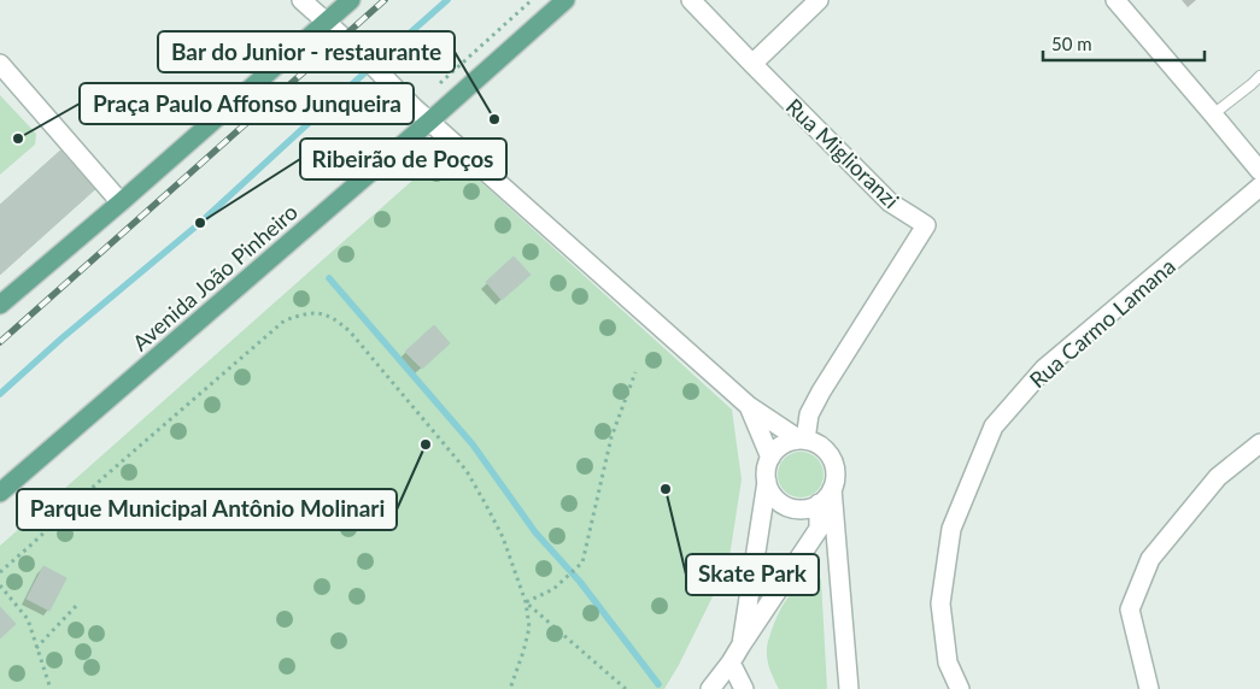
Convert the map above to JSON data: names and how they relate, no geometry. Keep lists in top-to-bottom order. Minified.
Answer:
{"streets":{"main road":["Avenida João Pinheiro"],"street":["Rua Miglioranzi","Rua Carmo Lamana"]},"places":["Bar do Junior - restaurante","Praça Paulo Affonso Junqueira","Ribeirão de Poços","Parque Municipal Antônio Molinari","Skate Park"],"scale_bar":"50 m"}
